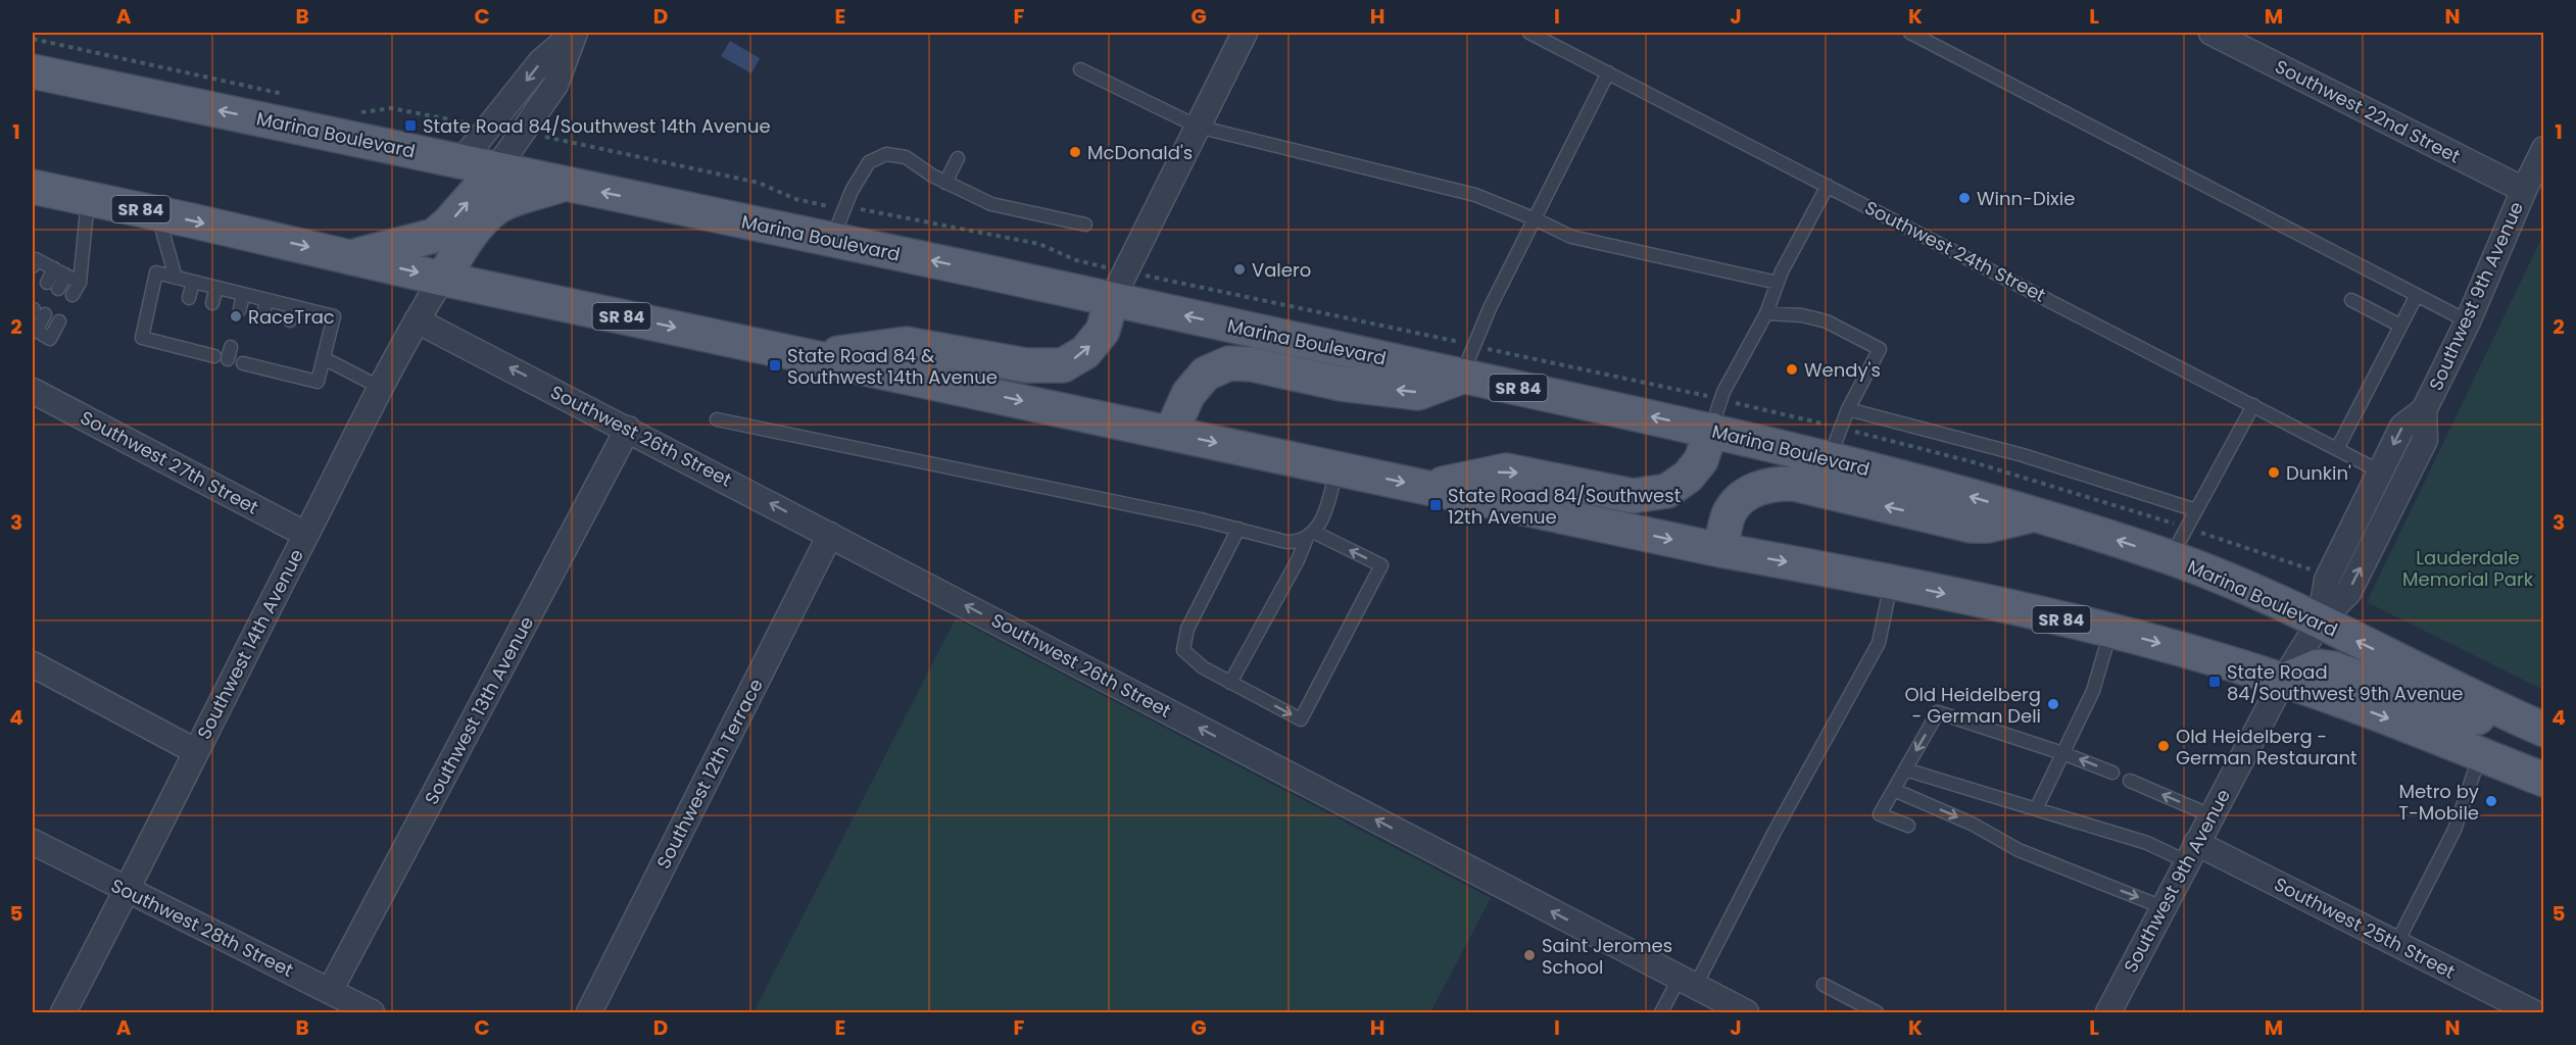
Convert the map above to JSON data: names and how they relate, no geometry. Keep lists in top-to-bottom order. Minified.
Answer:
{"streets":{"main road":["Marina Boulevard","SR 84"],"street":["Southwest 22nd Street","Southwest 9th Avenue","Southwest 26th Street","Southwest 27th Street","Southwest 14th Avenue","Southwest 13th Avenue","Southwest 12th Terrace","Southwest 28th Street","Southwest 25th Street"],"lane":["Southwest 24th Street"]},"crossings":[["Southwest 22nd Street","Southwest 9th Avenue"],["Marina Boulevard","Southwest 9th Avenue"],["SR 84","Southwest 9th Avenue"],["SR 84","Southwest 14th Avenue"],["Southwest 24th Street","Southwest 9th Avenue"],["Southwest 9th Avenue","Southwest 25th Street"],["Southwest 26th Street","Southwest 14th Avenue"],["Southwest 26th Street","Southwest 13th Avenue"],["Southwest 26th Street","Southwest 12th Terrace"],["Southwest 27th Street","Southwest 14th Avenue"],["Southwest 14th Avenue","Southwest 28th Street"],["Southwest 13th Avenue","Southwest 28th Street"]],"one_way":["Southwest 26th Street"],"parks":["Lauderdale Memorial Park"],"places":{"transit":["State Road 84/Southwest 14th Avenue","State Road 84 & Southwest 14th Avenue","State Road 84/Southwest 12th Avenue","State Road 84/Southwest 9th Avenue"],"other":["McDonald's","Winn-Dixie","Valero","RaceTrac","Wendy's","Dunkin'","Old Heidelberg - German Deli","Old Heidelberg - German Restaurant","Metro by T-Mobile","Saint Jeromes School"]},"grid":{"columns":["A","B","C","D","E","F","G","H","I","J","K","L","M","N"],"rows":["1","2","3","4","5"]}}
